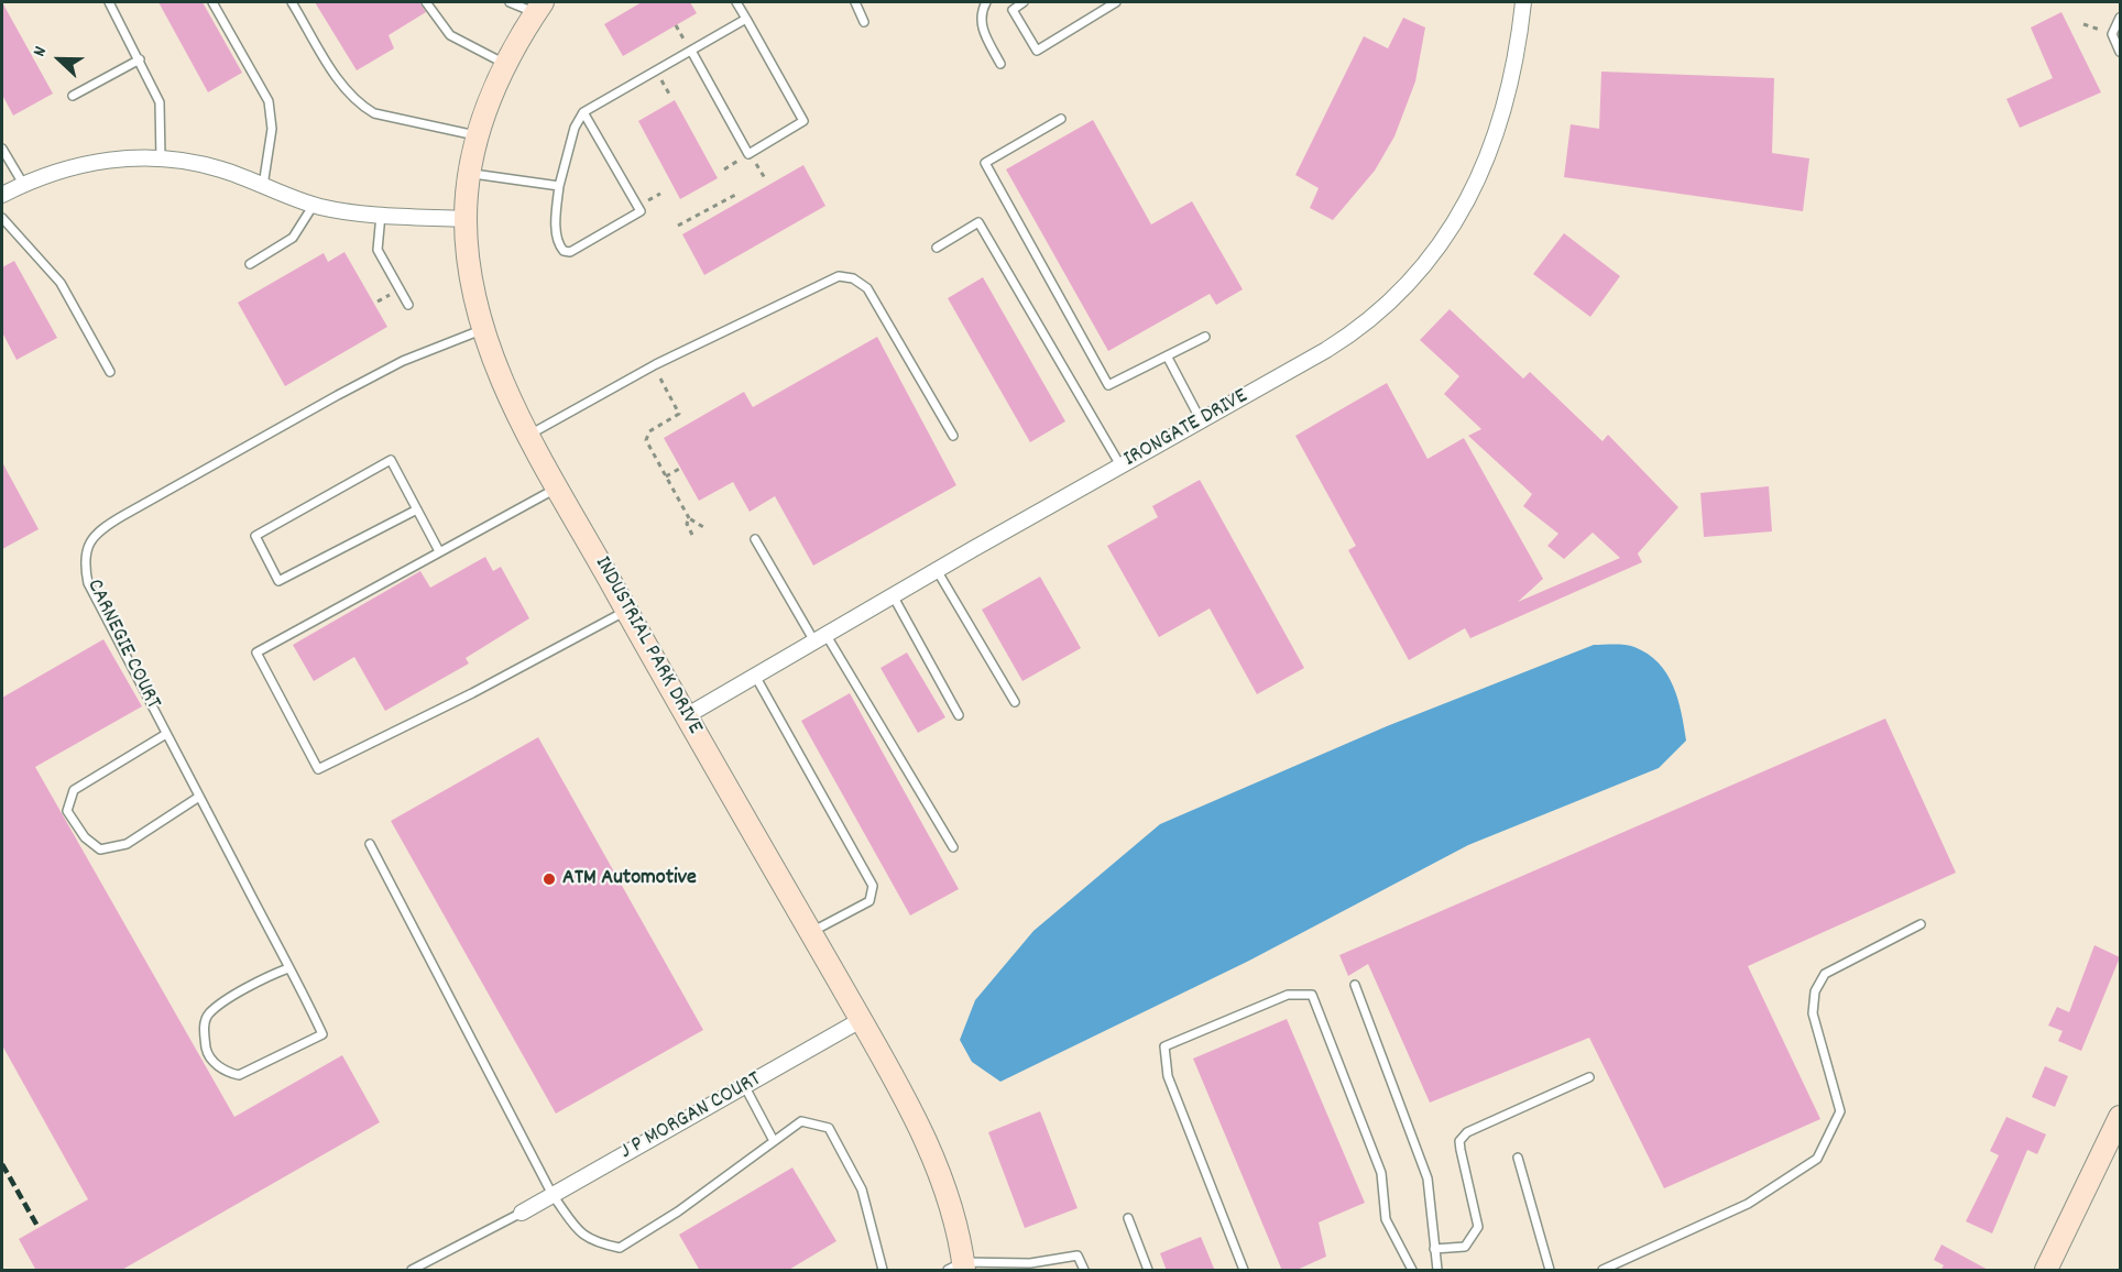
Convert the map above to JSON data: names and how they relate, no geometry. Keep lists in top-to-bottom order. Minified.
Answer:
{"streets":{"street":["IRONGATE DRIVE","INDUSTRIAL PARK DRIVE","J P MORGAN COURT"],"lane":["CARNEGIE COURT"]},"crossings":[["IRONGATE DRIVE","INDUSTRIAL PARK DRIVE"],["CARNEGIE COURT","INDUSTRIAL PARK DRIVE"],["INDUSTRIAL PARK DRIVE","J P MORGAN COURT"]],"places":["ATM Automotive"],"north":"left"}
